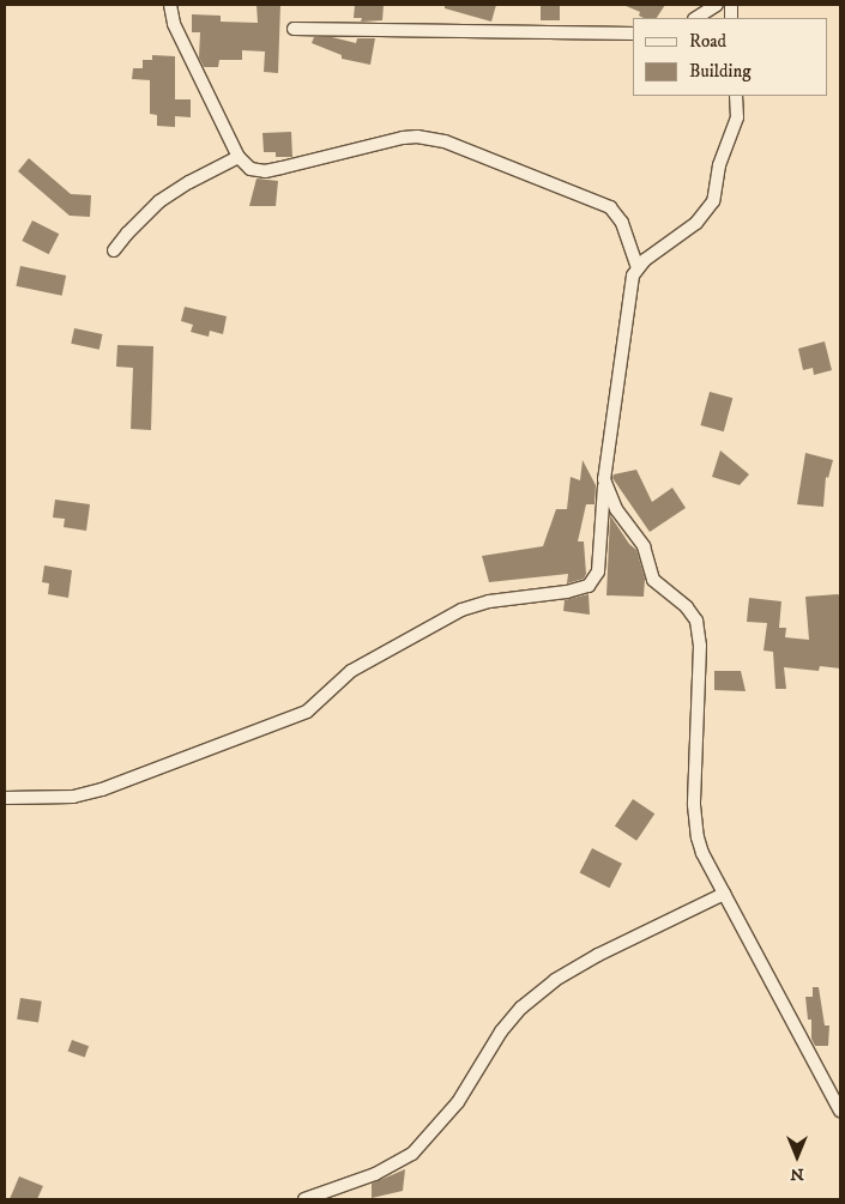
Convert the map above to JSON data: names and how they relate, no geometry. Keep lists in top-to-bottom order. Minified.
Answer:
{"legend":["Road","Building"],"north":"bottom"}
